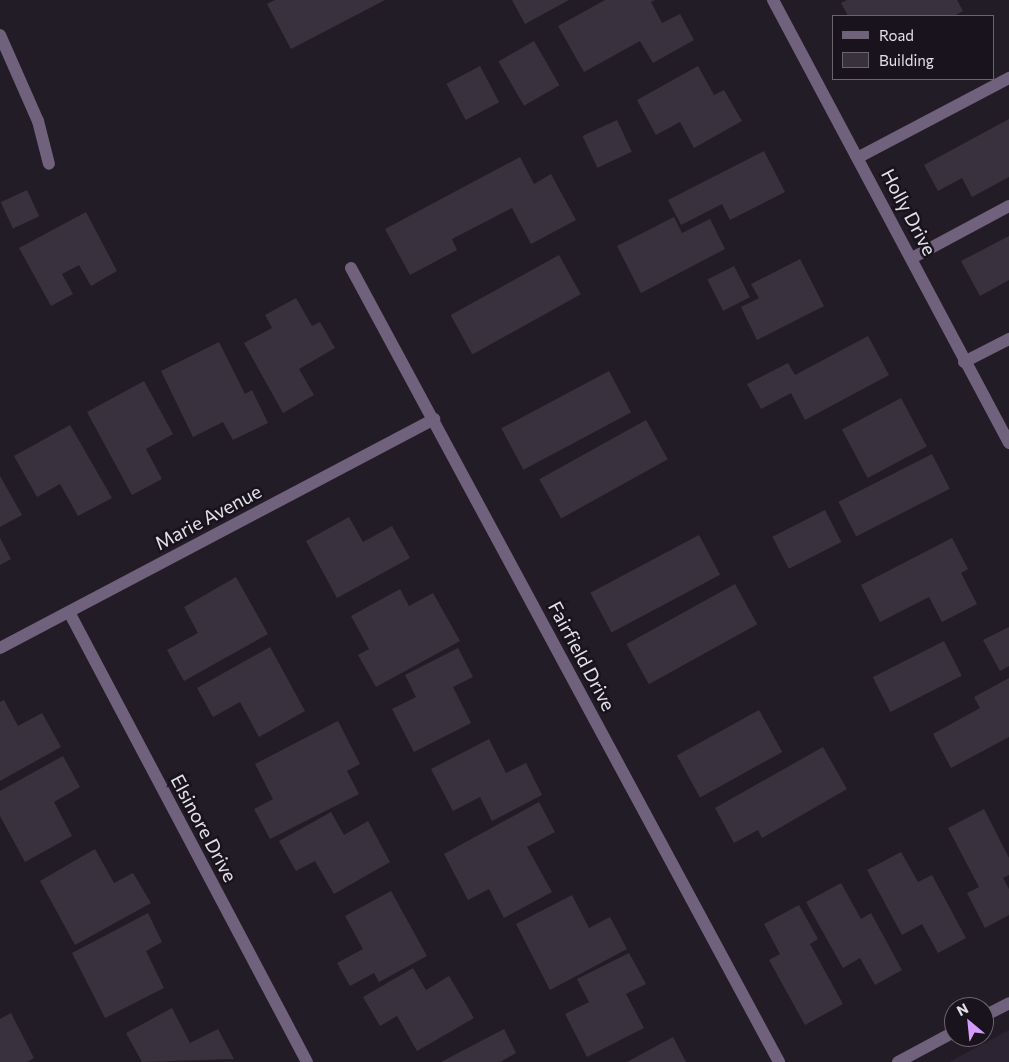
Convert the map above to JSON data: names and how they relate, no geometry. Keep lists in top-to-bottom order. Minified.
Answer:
{"streets":{"street":["Holly Drive","Marie Avenue","Fairfield Drive","Elsinore Drive"]},"crossings":[["Marie Avenue","Fairfield Drive"],["Marie Avenue","Elsinore Drive"]],"legend":["Road","Building"],"north":"top left"}
